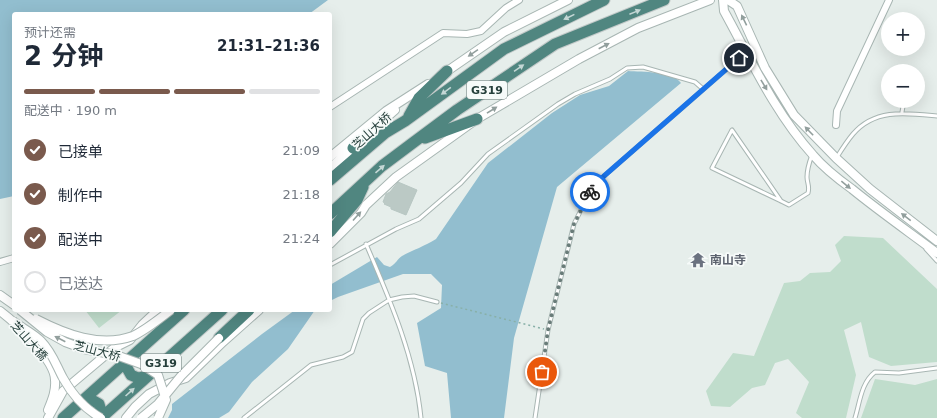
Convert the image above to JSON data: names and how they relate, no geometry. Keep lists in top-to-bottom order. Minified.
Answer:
{"streets":{"highway":["G319"],"street":["芝山大桥","芝山大橋"]},"places":{"temple":["南山寺"]},"page":{"map_buttons":["+","−"],"heading":["2 分钟","预计还需","21:31–21:36"],"bar":"配送中 · 190 m","list":[["已接单","21:09"],["制作中","21:18"],["配送中","21:24"],"已送达"]}}
